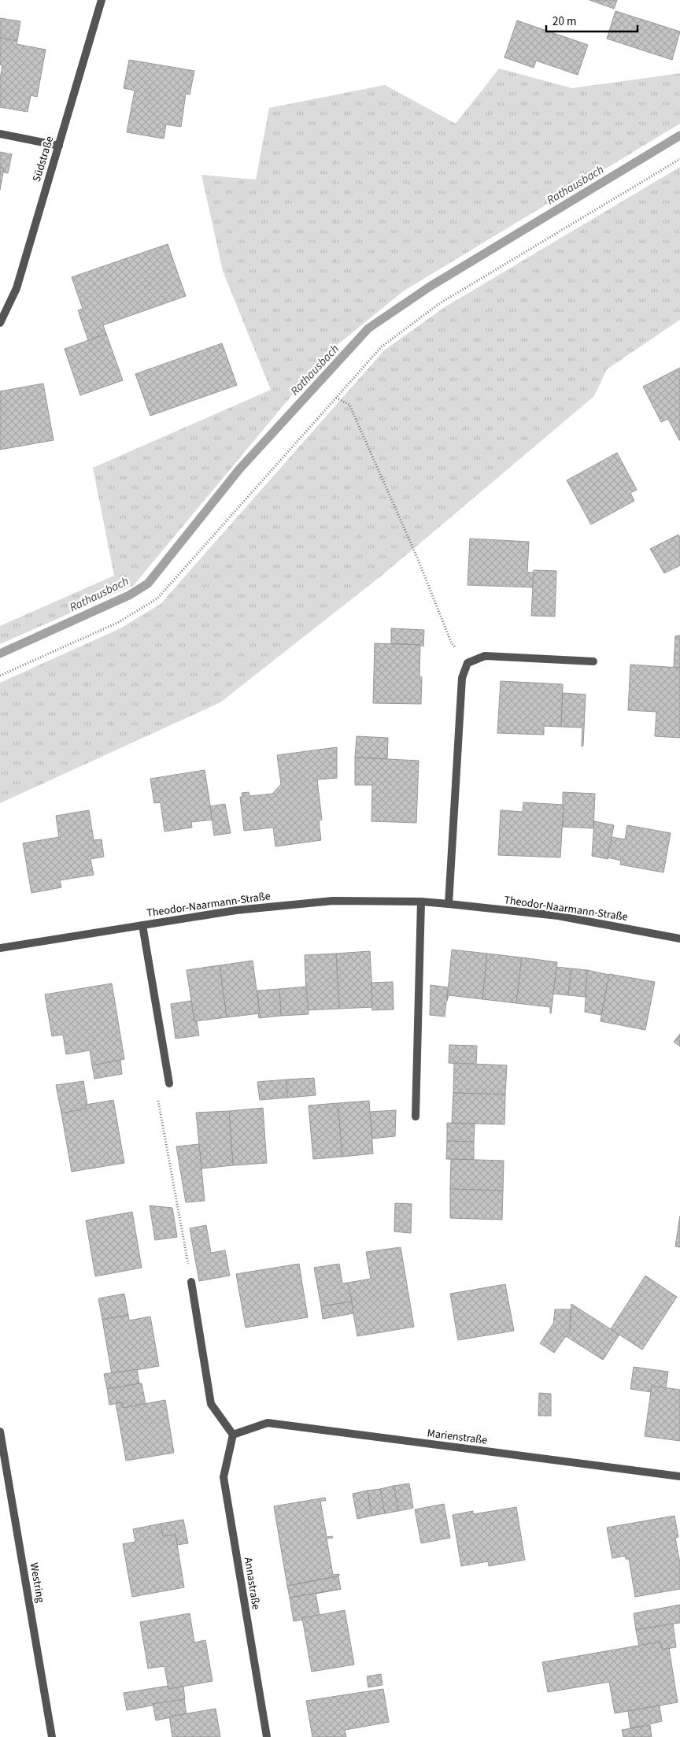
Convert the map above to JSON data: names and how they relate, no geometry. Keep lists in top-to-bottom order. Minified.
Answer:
{"streets":{"street":["Südstraße","Theodor-Naarmann-Straße","Marienstraße","Westring","Annastraße"]},"crossings":[["Marienstraße","Annastraße"]],"water":["Rathausbach"],"scale_bar":"20 m"}
